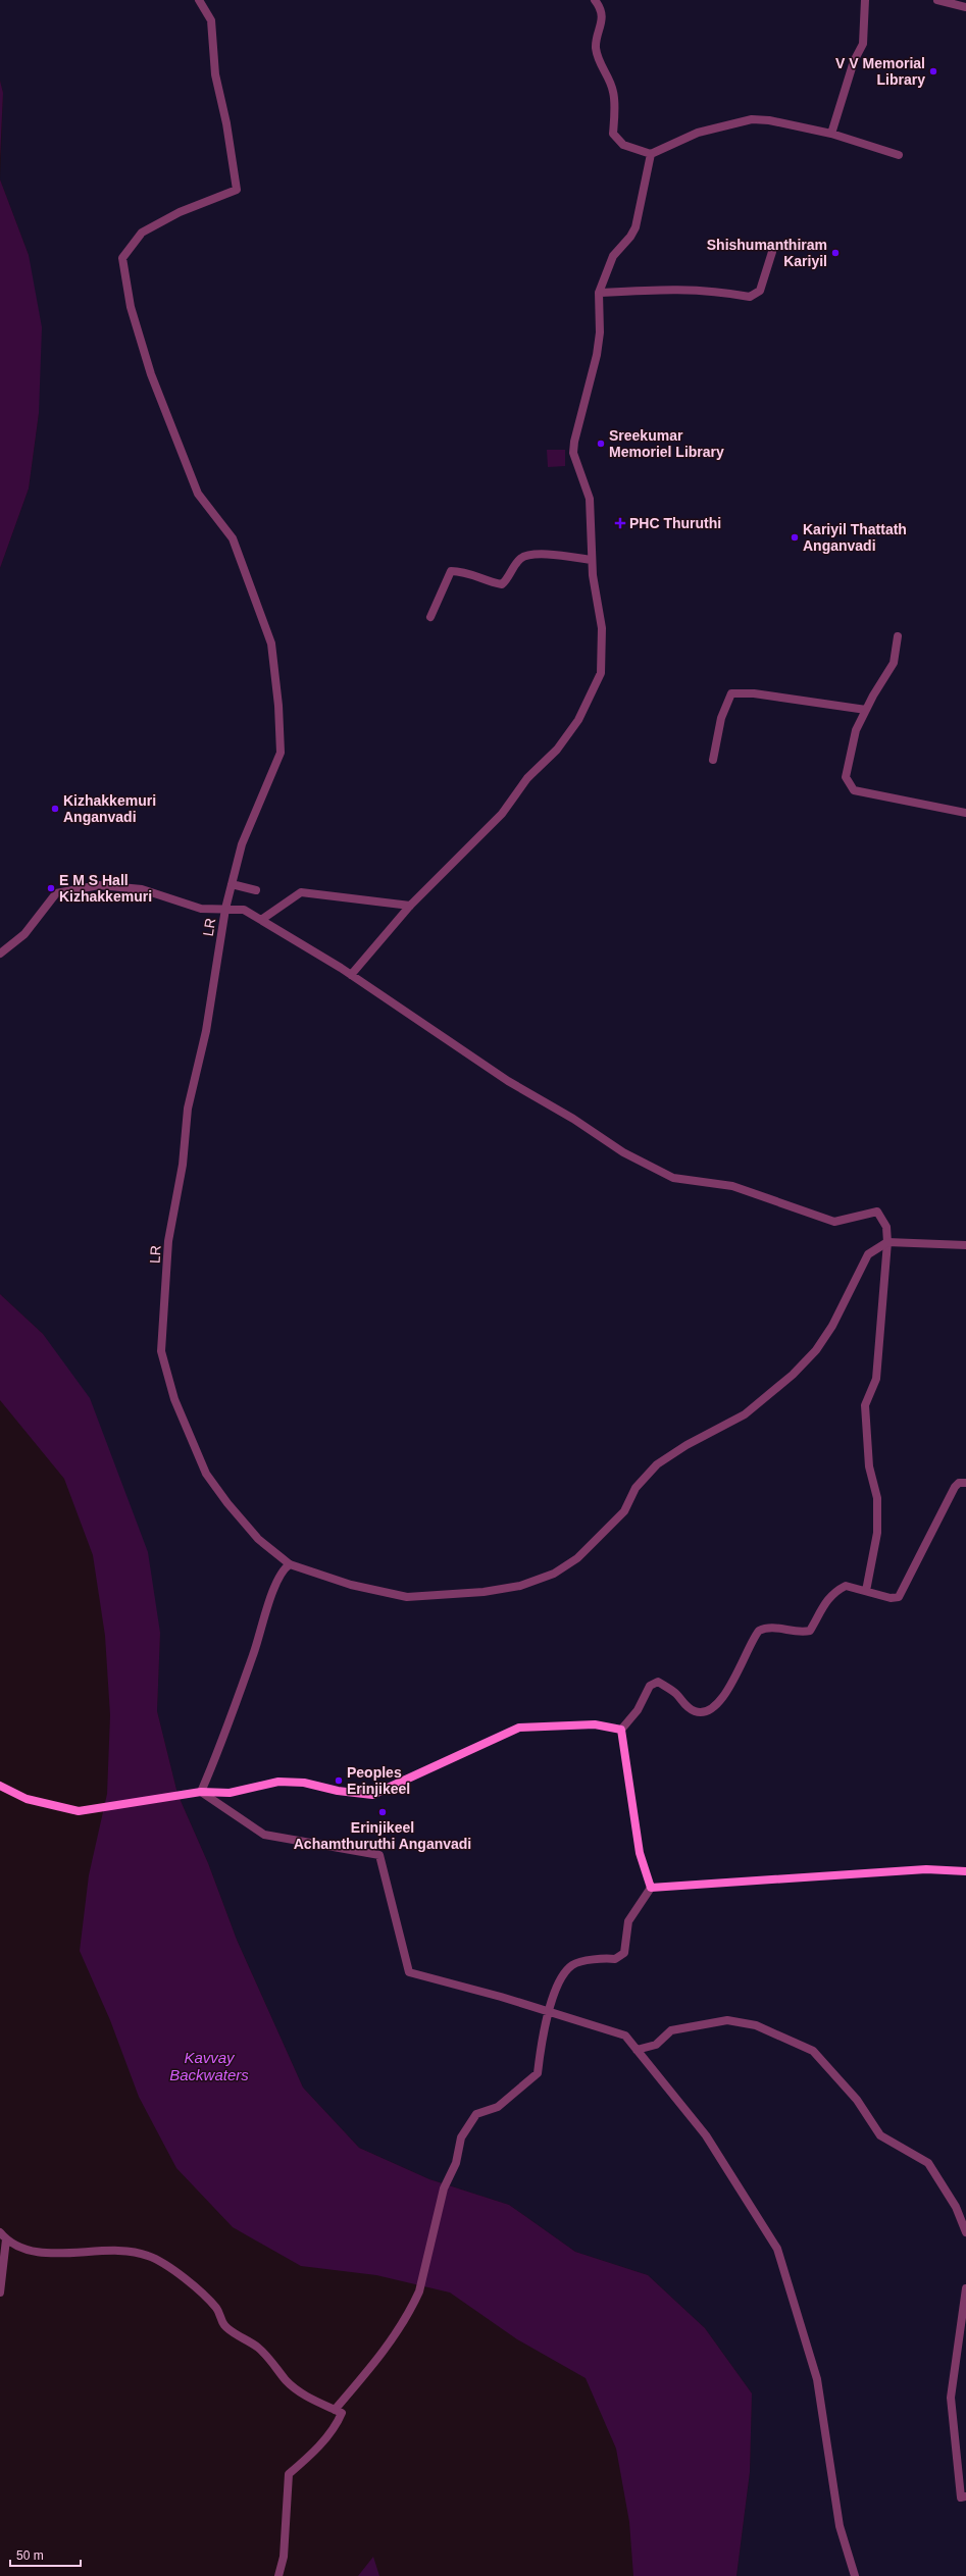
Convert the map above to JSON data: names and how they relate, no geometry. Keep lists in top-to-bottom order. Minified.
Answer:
{"streets":{"street":["LR"]},"water":["Kavvay Backwaters"],"places":{"other":["V V Memorial Library","Shishumanthiram Kariyil","Sreekumar Memoriel Library","Kariyil Thattath Anganvadi","Kizhakkemuri Anganvadi","E M S Hall Kizhakkemuri","Peoples Erinjikeel","Erinjikeel Achamthuruthi Anganvadi"],"health":["PHC Thuruthi"]},"scale_bar":"50 m"}
